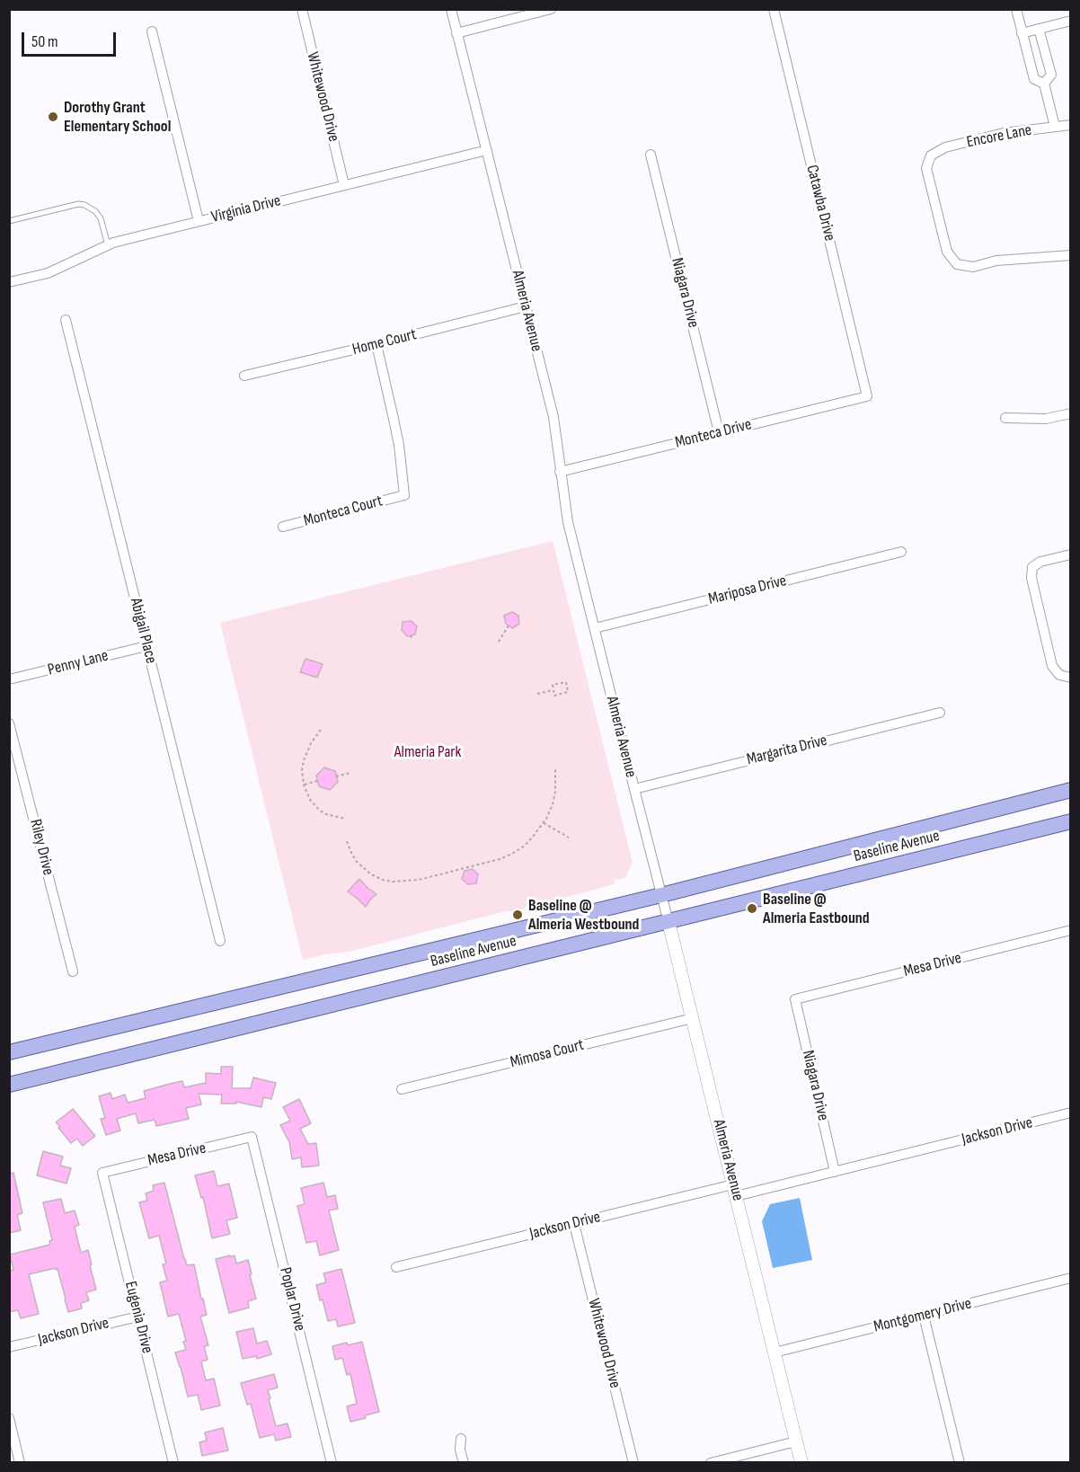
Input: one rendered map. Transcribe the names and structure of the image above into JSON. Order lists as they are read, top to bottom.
{
  "streets": {
    "main road": ["Baseline Avenue"],
    "street": [
      "Whitewood Drive",
      "Encore Lane",
      "Catawba Drive",
      "Virginia Drive",
      "Niagara Drive",
      "Almeria Avenue",
      "Home Court",
      "Monteca Drive",
      "Monteca Court",
      "Mariposa Drive",
      "Abigail Place",
      "Penny Lane",
      "Margarita Drive",
      "Riley Drive",
      "Mesa Drive",
      "Mimosa Court",
      "Jackson Drive",
      "Poplar Drive",
      "Montgomery Drive",
      "Eugenia Drive"
    ]
  },
  "crossings": [
    ["Whitewood Drive", "Virginia Drive"],
    ["Whitewood Drive", "Jackson Drive"],
    ["Catawba Drive", "Monteca Drive"],
    ["Virginia Drive", "Almeria Avenue"],
    ["Niagara Drive", "Monteca Drive"],
    ["Niagara Drive", "Mesa Drive"],
    ["Niagara Drive", "Jackson Drive"],
    ["Almeria Avenue", "Home Court"],
    ["Almeria Avenue", "Monteca Drive"],
    ["Almeria Avenue", "Mariposa Drive"],
    ["Almeria Avenue", "Margarita Drive"],
    ["Almeria Avenue", "Baseline Avenue"],
    ["Almeria Avenue", "Mimosa Court"],
    ["Almeria Avenue", "Jackson Drive"],
    ["Almeria Avenue", "Montgomery Drive"],
    ["Home Court", "Monteca Court"],
    ["Abigail Place", "Penny Lane"],
    ["Mesa Drive", "Poplar Drive"],
    ["Mesa Drive", "Eugenia Drive"],
    ["Jackson Drive", "Eugenia Drive"]
  ],
  "parks": ["Almeria Park"],
  "places": ["Dorothy Grant Elementary School", "Baseline @ Almeria Eastbound", "Baseline @ Almeria Westbound"],
  "scale_bar": "50 m"
}
